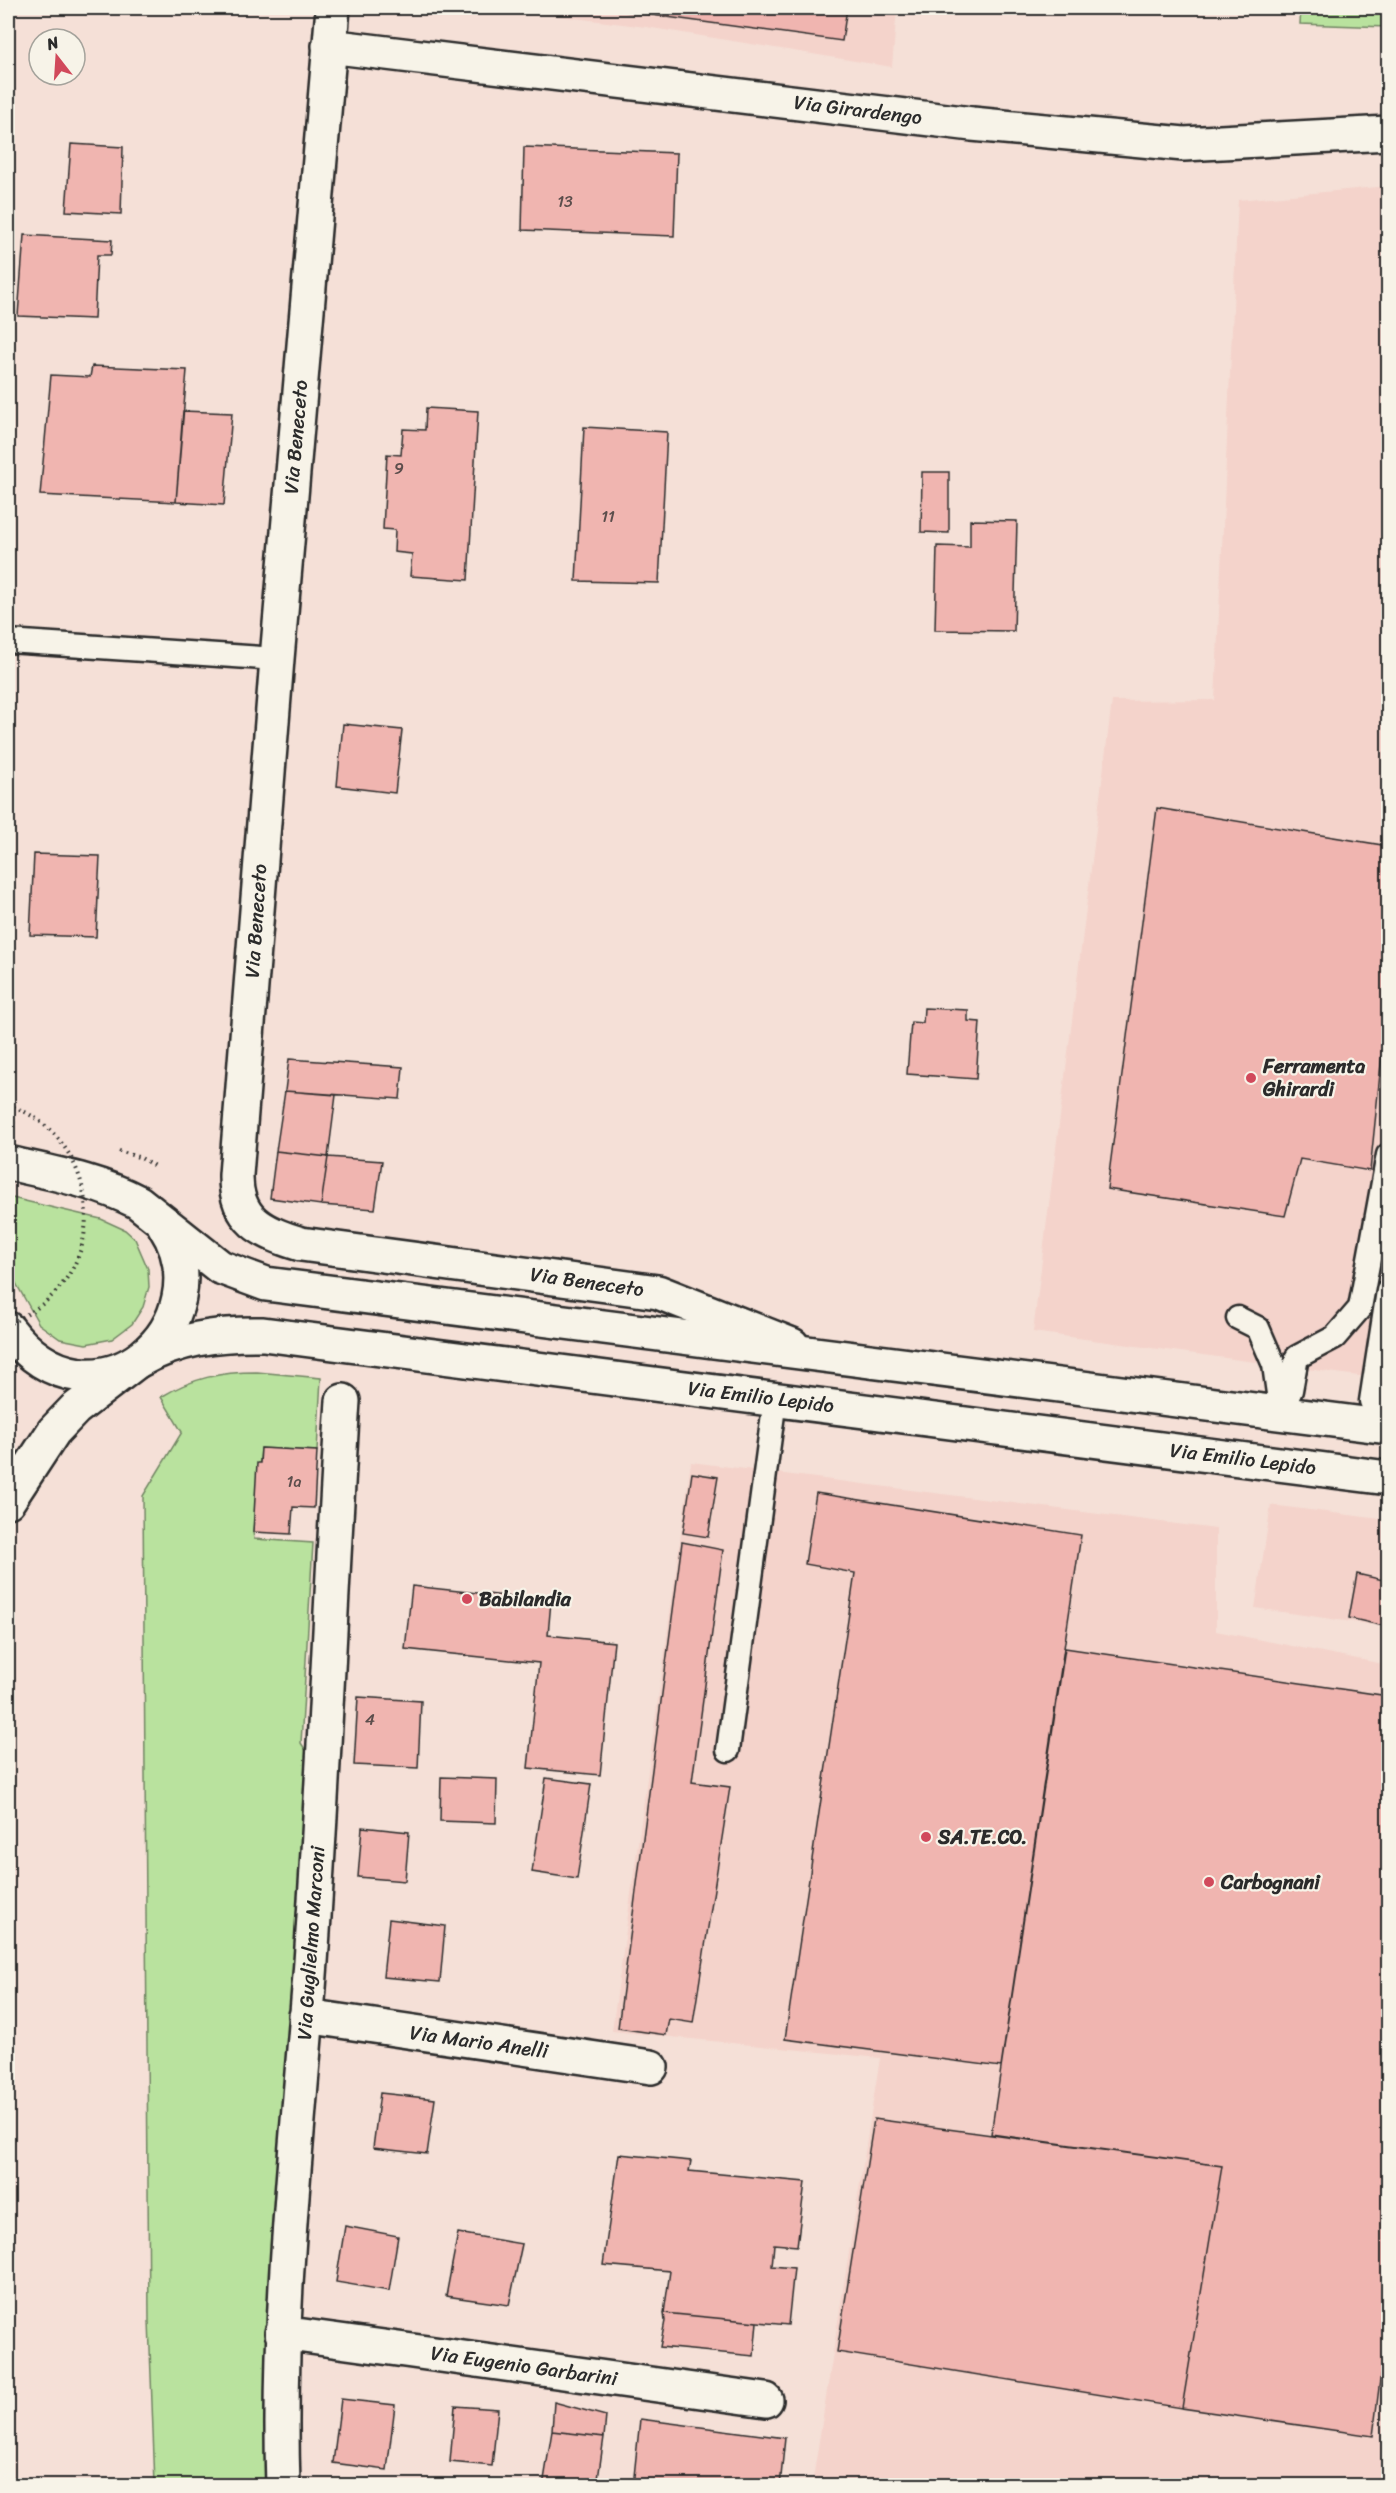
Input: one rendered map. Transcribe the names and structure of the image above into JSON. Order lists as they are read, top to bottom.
{
  "streets": {
    "street": [
      "Via Girardengo",
      "Via Beneceto",
      "Via Emilio Lepido",
      "Via Guglielmo Marconi",
      "Via Mario Anelli",
      "Via Eugenio Garbarini"
    ]
  },
  "crossings": [
    ["Via Girardengo", "Via Beneceto"],
    ["Via Guglielmo Marconi", "Via Mario Anelli"],
    ["Via Guglielmo Marconi", "Via Eugenio Garbarini"]
  ],
  "places": [
    "Ferramenta Ghirardi",
    "Babilandia",
    "SA.TE.CO.",
    "Carbognani"
  ],
  "house_numbers": [
    "13",
    "9",
    "11",
    "1a",
    "4"
  ],
  "north": "top"
}
